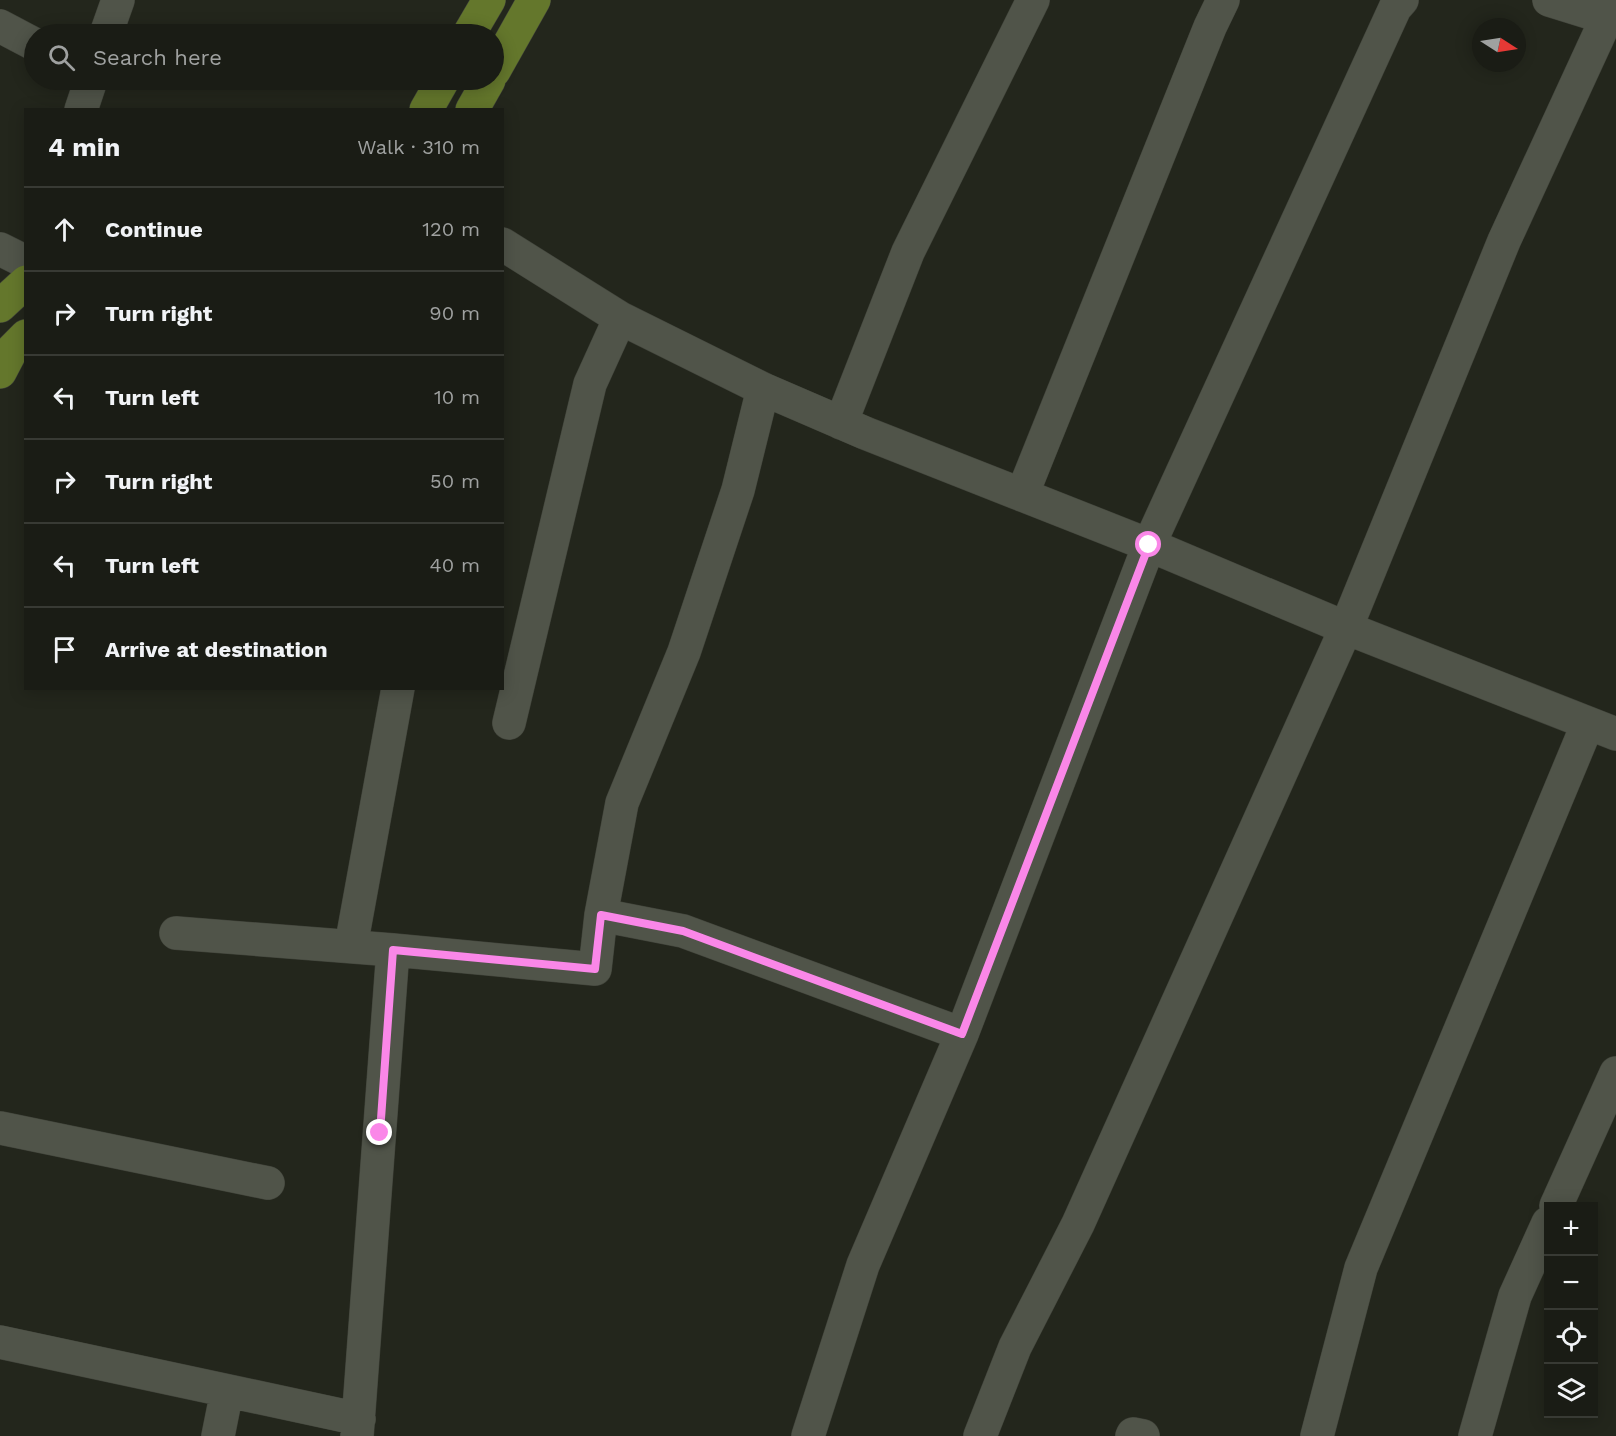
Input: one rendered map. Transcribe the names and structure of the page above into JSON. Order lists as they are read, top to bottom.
{
  "north": "right",
  "page": {
    "search": "Search here",
    "heading": ["4 min", "Walk · 310 m"],
    "list": [
      ["Continue", "120 m"],
      ["Turn right", "90 m"],
      ["Turn left", "10 m"],
      ["Turn right", "50 m"],
      ["Turn left", "40 m"],
      "Arrive at destination"
    ],
    "map_buttons": ["+", "−"]
  }
}
